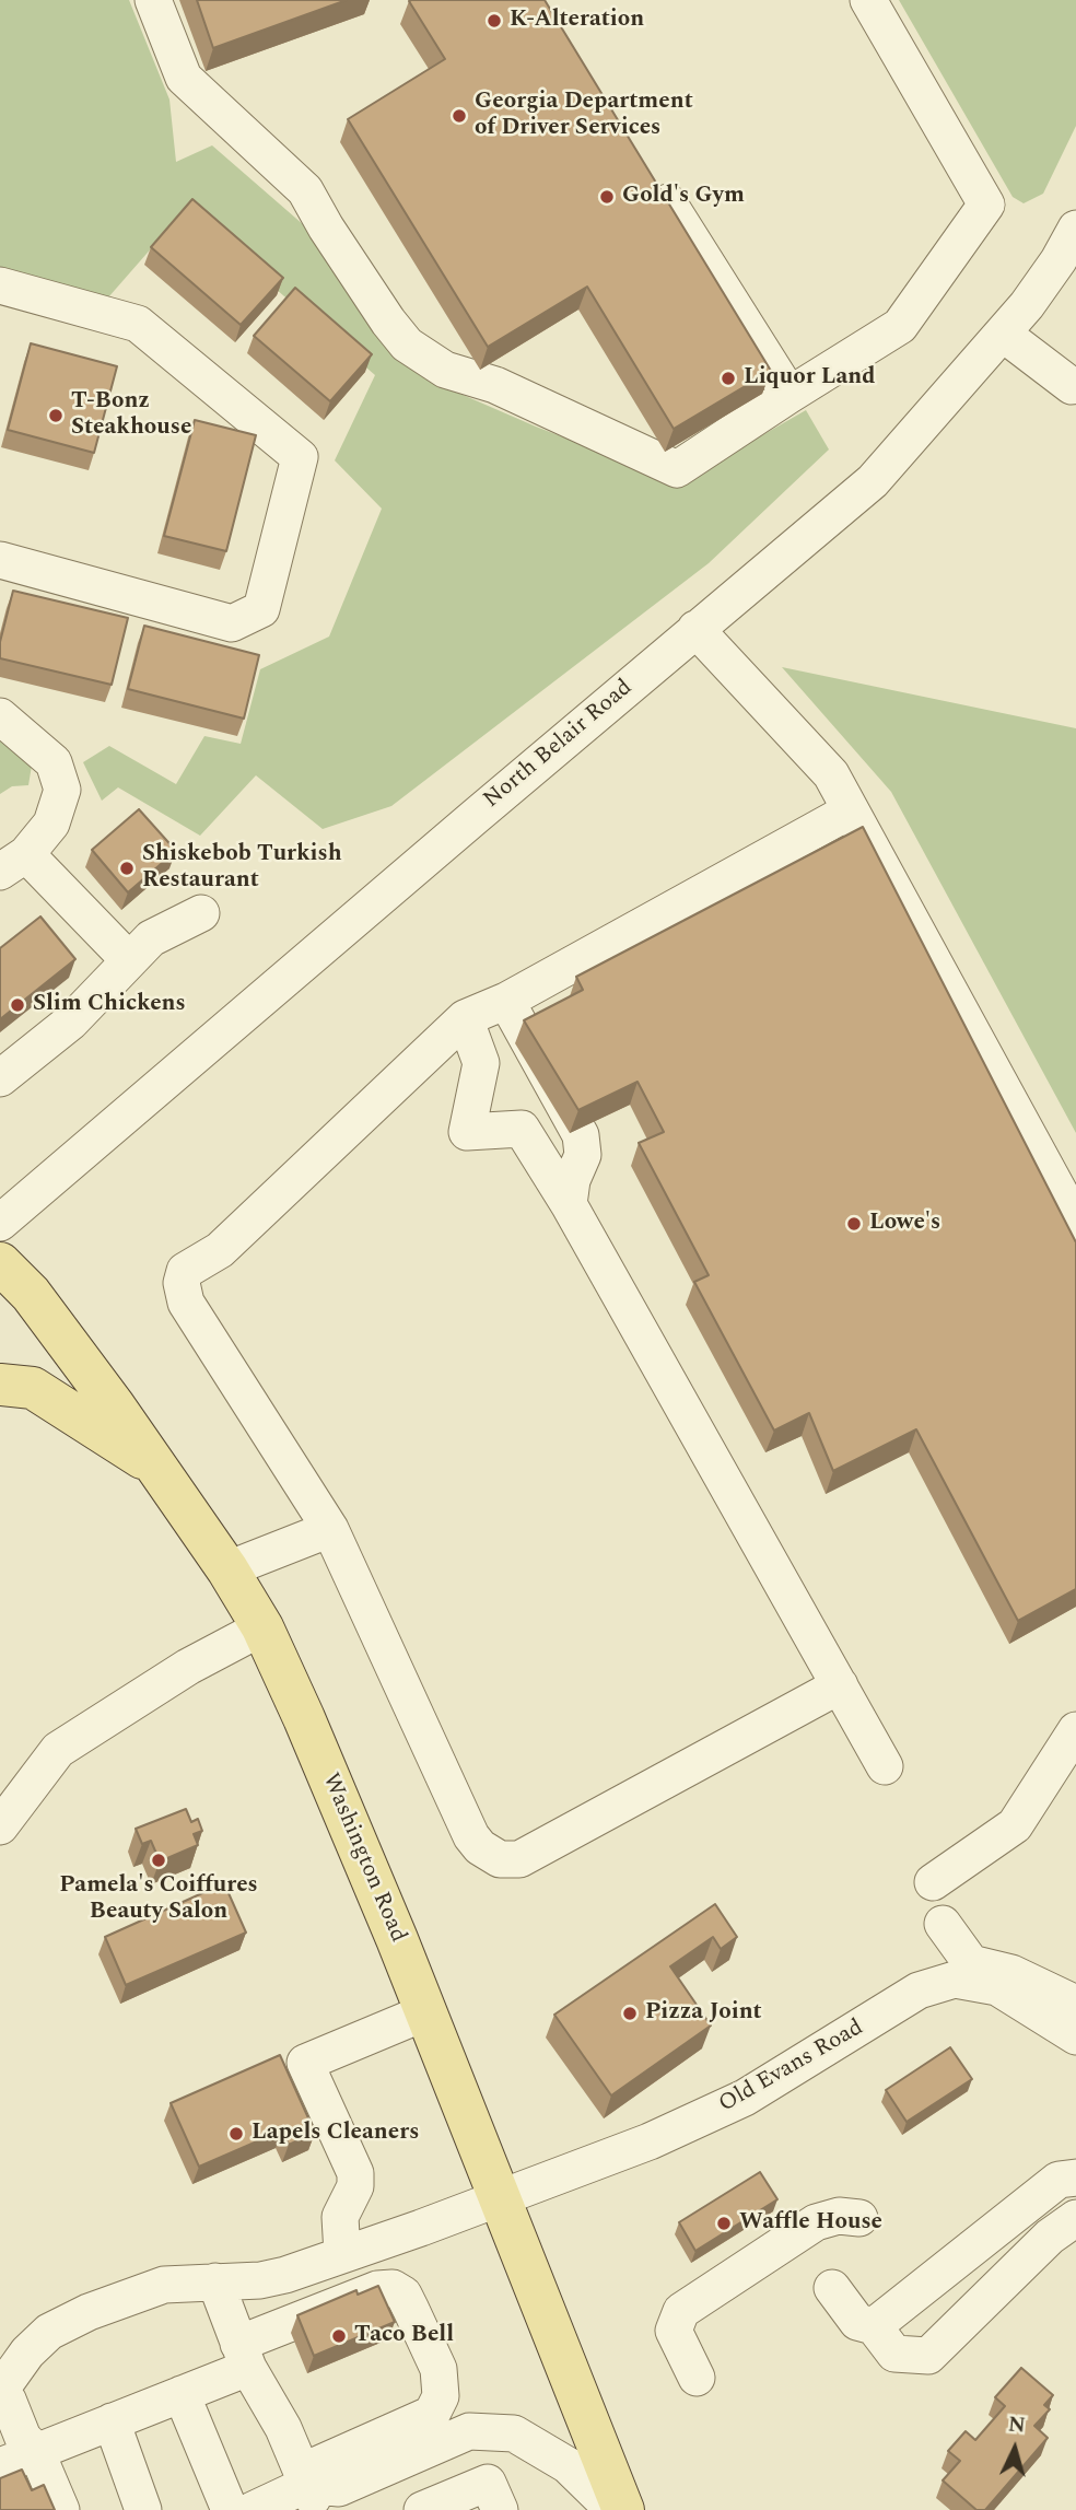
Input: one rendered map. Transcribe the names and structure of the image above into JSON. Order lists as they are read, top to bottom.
{
  "streets": {
    "main road": ["Washington Road"],
    "street": ["North Belair Road", "Old Evans Road"]
  },
  "crossings": [
    ["Washington Road", "Old Evans Road"]
  ],
  "places": [
    "K-Alteration",
    "Georgia Department of Driver Services",
    "Gold's Gym",
    "Liquor Land",
    "T-Bonz Steakhouse",
    "Shiskebob Turkish Restaurant",
    "Slim Chickens",
    "Lowe's",
    "Pamela's Coiffures Beauty Salon",
    "Pizza Joint",
    "Lapels Cleaners",
    "Waffle House",
    "Taco Bell"
  ],
  "north": "top"
}
